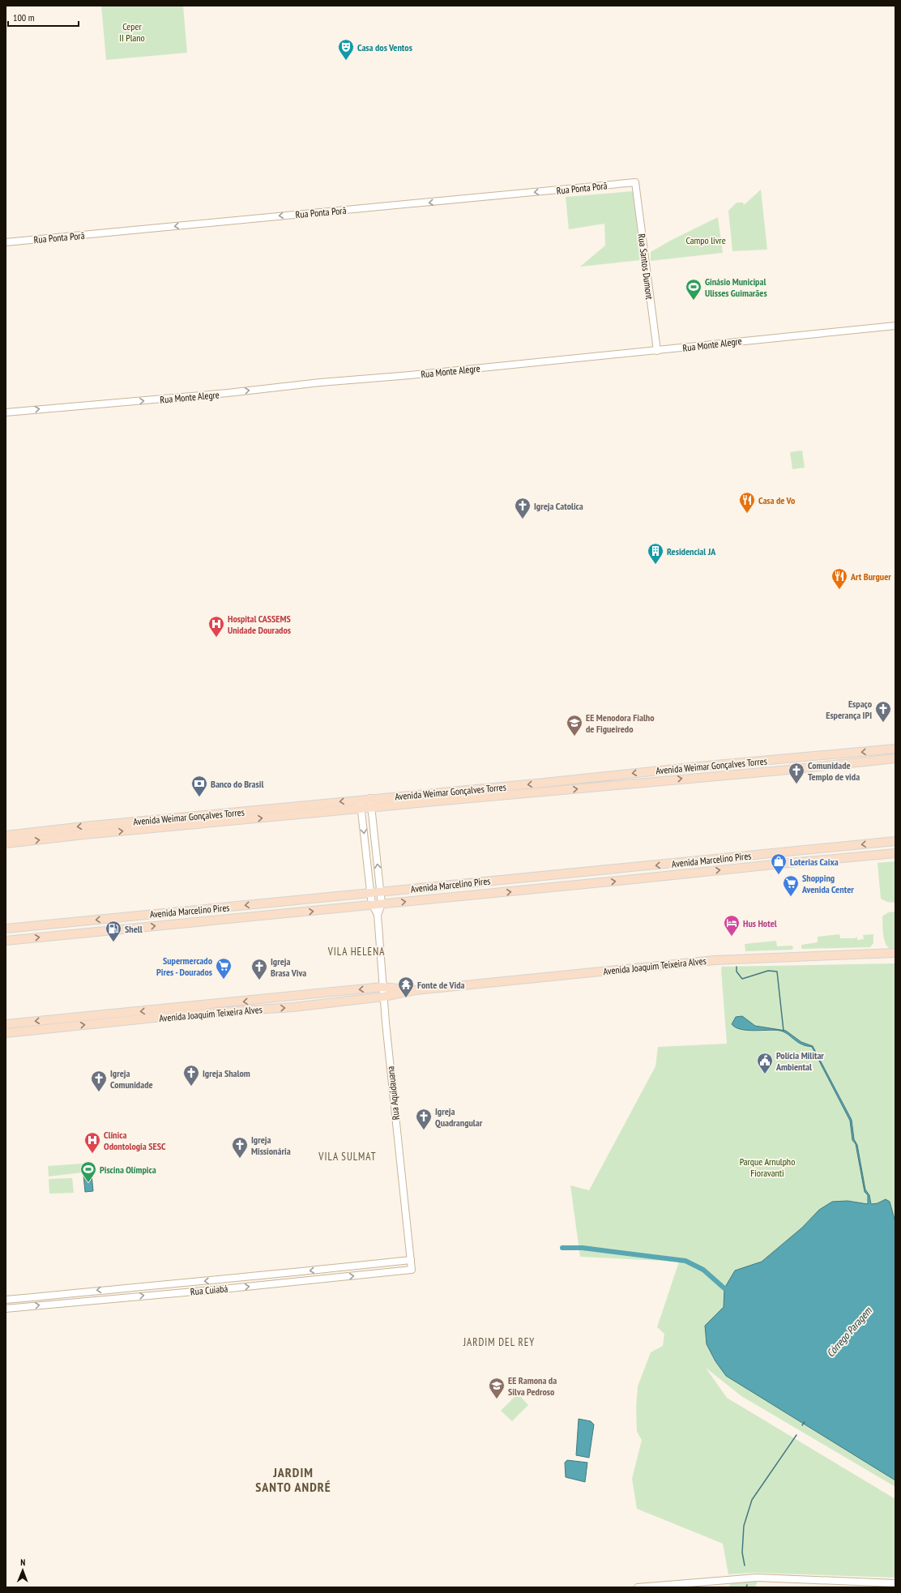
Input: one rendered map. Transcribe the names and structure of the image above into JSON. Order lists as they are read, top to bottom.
{
  "streets": {
    "main road": ["Avenida Weimar Gonçalves Torres", "Avenida Marcelino Pires", "Avenida Joaquim Teixeira Alves"],
    "street": [
      "Rua Ponta Porã",
      "Rua Santos Dumont",
      "Rua Monte Alegre",
      "Rua Aquidauana",
      "Rua Cuiabá"
    ]
  },
  "crossings": [
    ["Rua Ponta Porã", "Rua Santos Dumont"],
    ["Rua Santos Dumont", "Rua Monte Alegre"],
    ["Avenida Weimar Gonçalves Torres", "Rua Aquidauana"],
    ["Avenida Marcelino Pires", "Rua Aquidauana"],
    ["Avenida Joaquim Teixeira Alves", "Rua Aquidauana"],
    ["Rua Aquidauana", "Rua Cuiabá"]
  ],
  "one_way": ["Rua Ponta Porã", "Rua Monte Alegre"],
  "districts": [
    "VILA HELENA",
    "VILA SULMAT",
    "JARDIM DEL REY",
    "JARDIM SANTO ANDRÉ"
  ],
  "water": ["Córrego Paragem"],
  "parks": ["Ceper II Plano", "Campo livre", "Parque Arnulpho Fioravanti"],
  "places": {
    "theatre": ["Casa dos Ventos"],
    "sports": ["Ginásio Municipal Ulisses Guimarães", "Piscina Olímpica"],
    "restaurant": ["Casa de Vo", "Art Burguer"],
    "church": [
      "Igreja Catolica",
      "Espaço Esperança IPI",
      "Comunidade Templo de vida",
      "Igreja Brasa Viva",
      "Igreja Shalom",
      "Igreja Comunidade",
      "Igreja Quadrangular",
      "Igreja Missionária"
    ],
    "building": ["Residencial JA"],
    "hospital": ["Hospital CASSEMS Unidade Dourados", "Clínica Odontologia SESC"],
    "school or university": ["EE Menodora Fialho de Figueiredo", "EE Ramona da Silva Pedroso"],
    "bank": ["Banco do Brasil"],
    "shop": ["Loterias Caixa"],
    "supermarket": ["Shopping Avenida Center", "Supermercado Pires - Dourados"],
    "hotel": ["Hus Hotel"],
    "fuel station": ["Shell"],
    "temple": ["Fonte de Vida"],
    "public building": ["Polícia Militar Ambiental"]
  },
  "scale_bar": "100 m",
  "north": "top"
}
